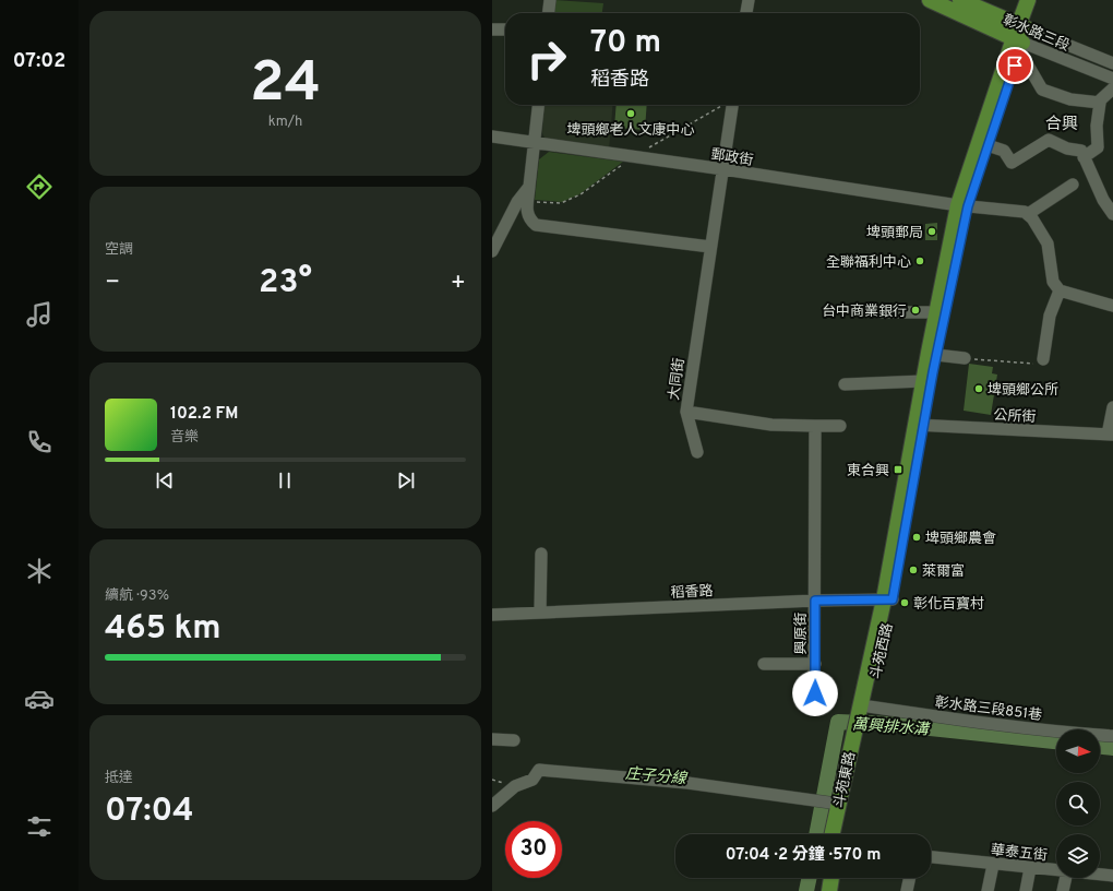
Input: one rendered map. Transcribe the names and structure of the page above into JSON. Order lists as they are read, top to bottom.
{
  "streets": {
    "main road": ["彰水路三段", "斗苑西路", "斗苑東路"],
    "street": [
      "郵政街",
      "大同街",
      "公所街",
      "稻香路",
      "興原街",
      "彰水路三段851巷",
      "華泰五街"
    ]
  },
  "crossings": [
    ["彰水路三段", "斗苑西路"],
    ["郵政街", "大同街"],
    ["郵政街", "斗苑西路"],
    ["公所街", "斗苑西路"],
    ["稻香路", "興原街"],
    ["稻香路", "斗苑西路"],
    ["斗苑西路", "彰水路三段851巷"],
    ["斗苑西路", "斗苑東路"],
    ["彰水路三段851巷", "斗苑東路"]
  ],
  "districts": ["合興"],
  "water": ["萬興排水溝", "庄子分線"],
  "places": {
    "other": [
      "埤頭鄉老人文康中心",
      "埤頭郵局",
      "全聯福利中心",
      "台中商業銀行",
      "埤頭鄉公所",
      "埤頭鄉農會",
      "萊爾富",
      "彰化百寶村"
    ],
    "transit": ["東合興"]
  },
  "north": "right",
  "page": {
    "tabs": "07:02",
    "tile": [
      ["24", "km/h"],
      "空調",
      ["續航 · 93%", "465 km"],
      ["抵達", "07:04"]
    ],
    "turn": ["70 m", "稻香路"],
    "heat": ["−", "23°", "+"],
    "song": ["102.2 FM", "音樂"],
    "limit": "30",
    "trip": "07:04 · 2 分鐘 · 570 m"
  }
}
